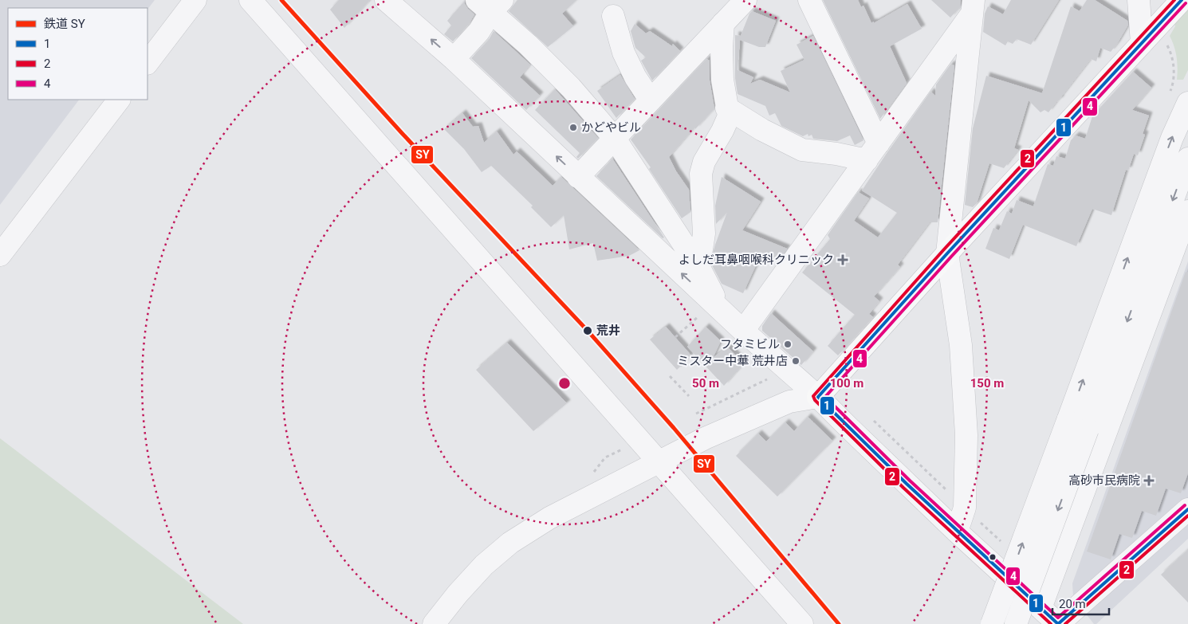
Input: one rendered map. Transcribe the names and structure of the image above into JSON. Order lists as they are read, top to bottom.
{
  "places": {
    "other": [
      "かどやビル",
      "荒井",
      "フタミビル",
      "ミスター中華 荒井店"
    ],
    "health": ["よしだ耳鼻咽喉科クリニック", "高砂市民病院"]
  },
  "lines": [
    "rail line SY",
    "transit line 1",
    "transit line 2",
    "transit line 4"
  ],
  "legend": [
    "鉄道 SY",
    "1",
    "2",
    "4"
  ],
  "scale_bar": "20 m",
  "rings": ["50 m", "100 m", "150 m"]
}
